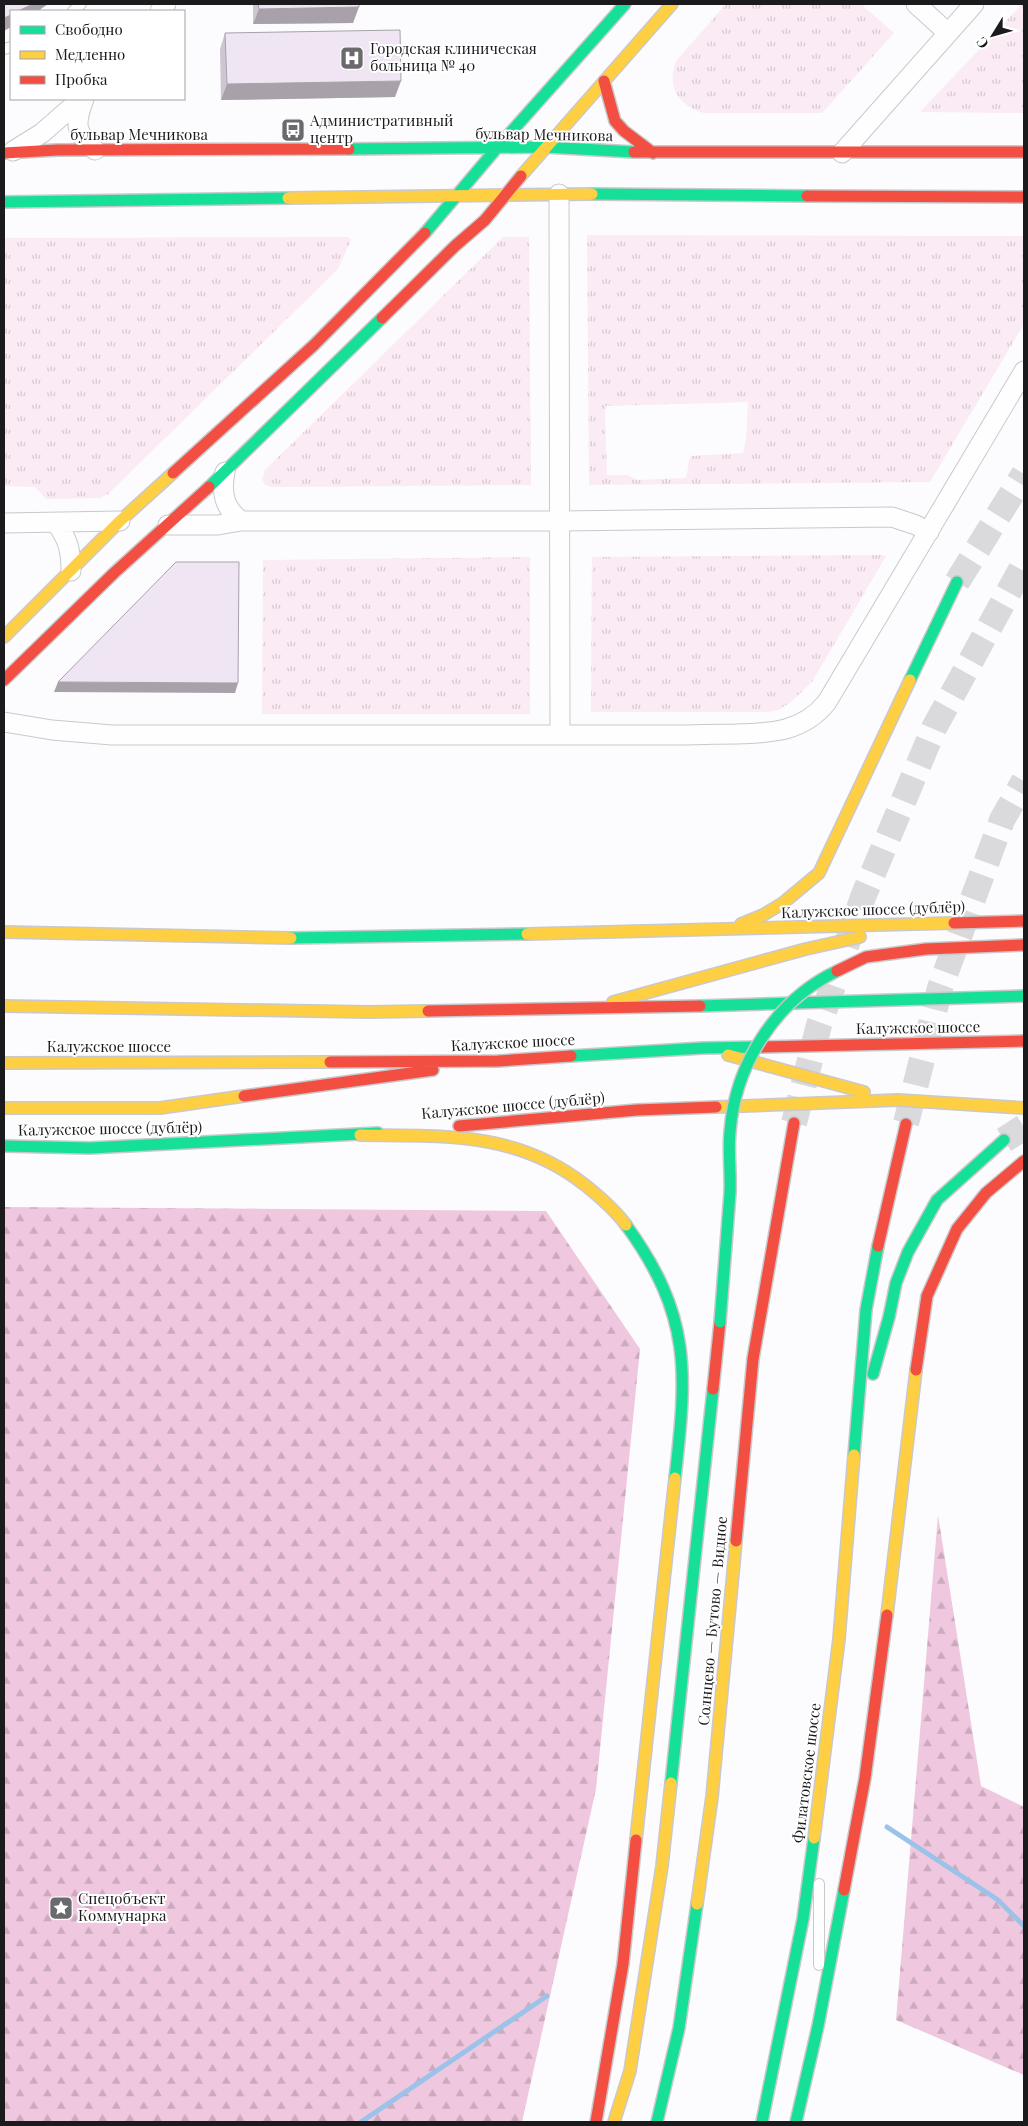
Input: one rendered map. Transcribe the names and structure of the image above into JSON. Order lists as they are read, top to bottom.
{
  "streets": {
    "main road": [
      "бульвар Мечникова",
      "Калужское шоссе (дублёр)",
      "Калужское шоссе",
      "Солнцево — Бутово — Видное",
      "Филатовское шоссе"
    ]
  },
  "places": {
    "hospital": ["Городская клиническая больница № 40"],
    "bus stop": ["Административный центр"],
    "place": ["Спецобъект Коммунарка"]
  },
  "legend": ["Свободно", "Медленно", "Пробка"],
  "north": "bottom left"
}
